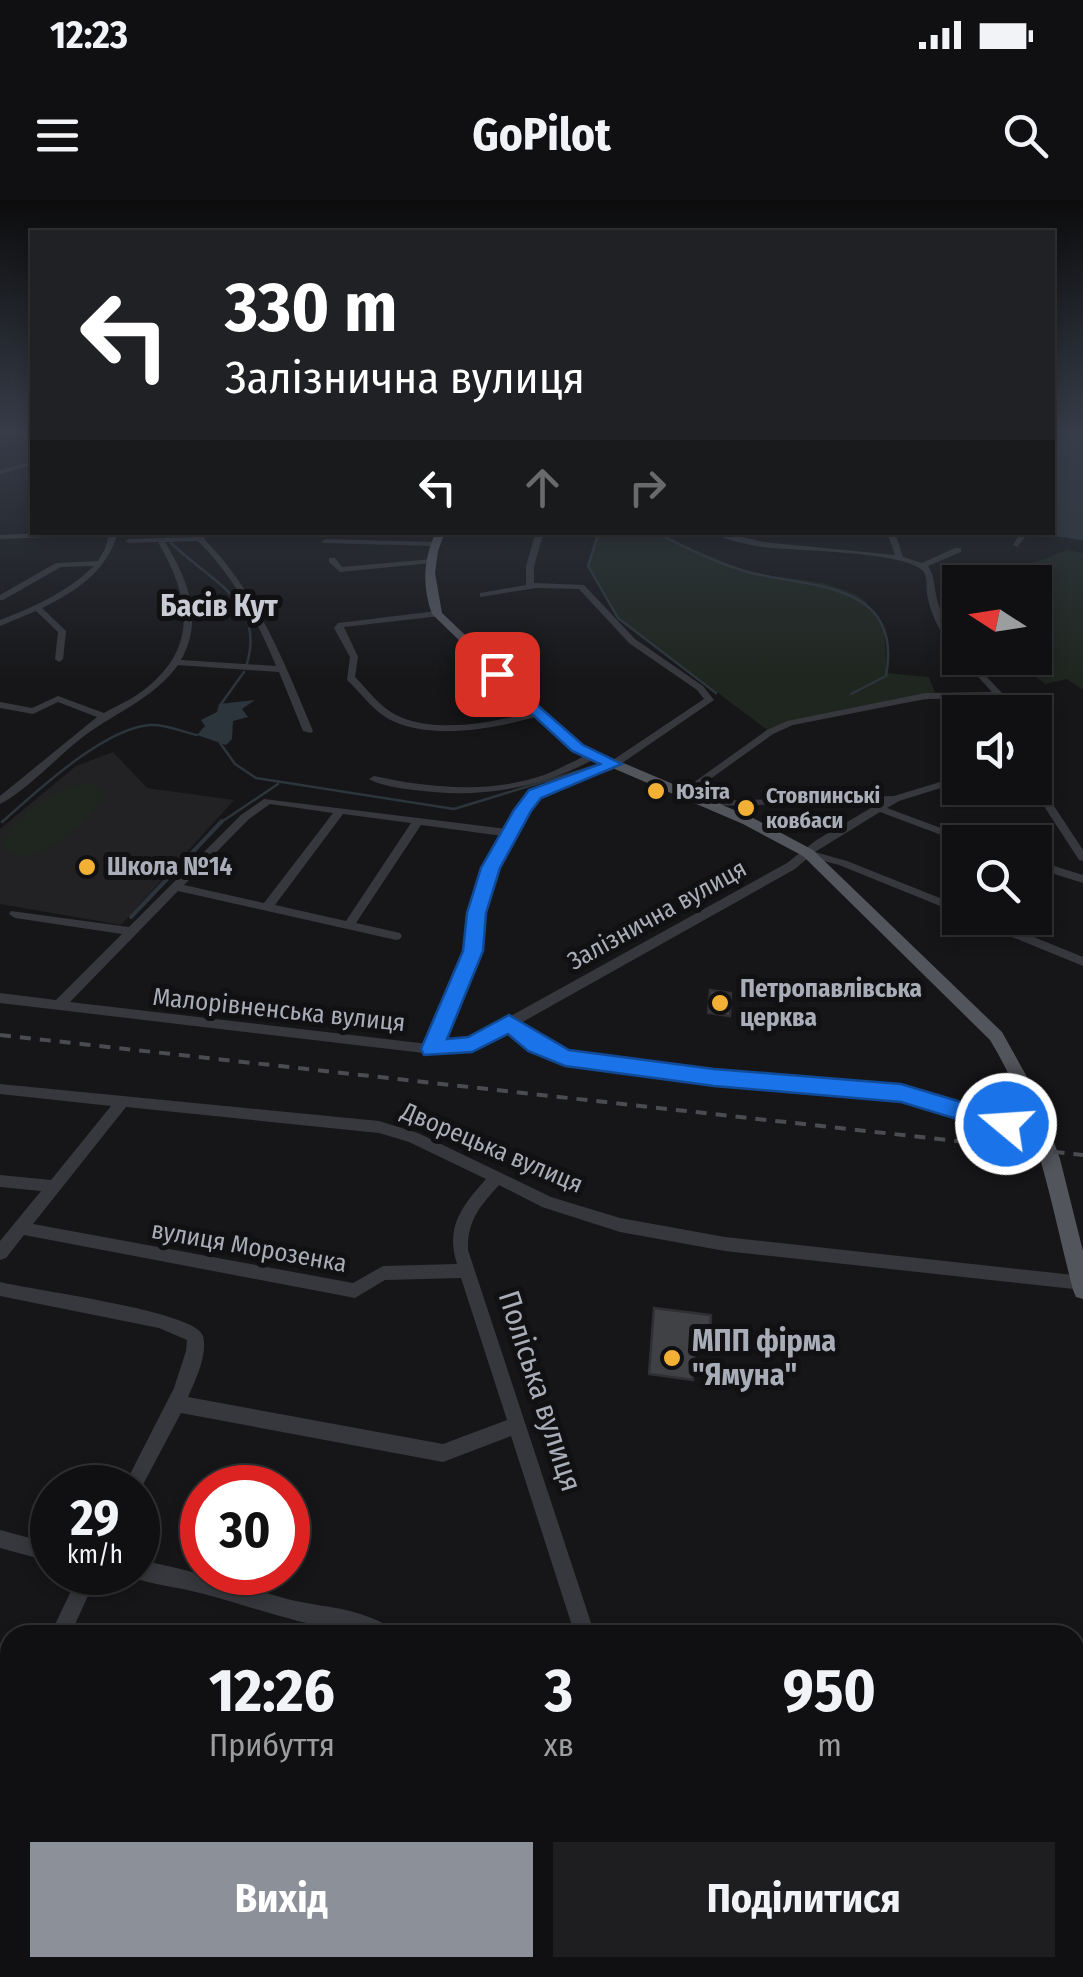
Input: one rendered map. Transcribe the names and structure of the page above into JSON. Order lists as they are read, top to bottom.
{
  "streets": {
    "street": [
      "Залізнична вулиця",
      "Малорівненська вулиця",
      "Дворецька вулиця",
      "вулиця Морозенка",
      "Поліська вулиця"
    ]
  },
  "crossings": [
    ["Залізнична вулиця", "Малорівненська вулиця"],
    ["Дворецька вулиця", "Поліська вулиця"],
    ["вулиця Морозенка", "Поліська вулиця"]
  ],
  "districts": ["Басів Кут"],
  "places": [
    "Юзіта",
    "Стовпинські ковбаси",
    "Школа №14",
    "Петропавлівська церква",
    "МПП фірма \"Ямуна\""
  ],
  "north": "left",
  "page": {
    "status": "12:23",
    "header": "GoPilot",
    "turn": ["330 m", "Залізнична вулиця"],
    "speed": "29 km/h",
    "limit": "30",
    "eta": [
      "12:26",
      "Прибуття",
      "3",
      "хв",
      "950",
      "m"
    ],
    "buttons": ["Вихід", "Поділитися"]
  }
}
